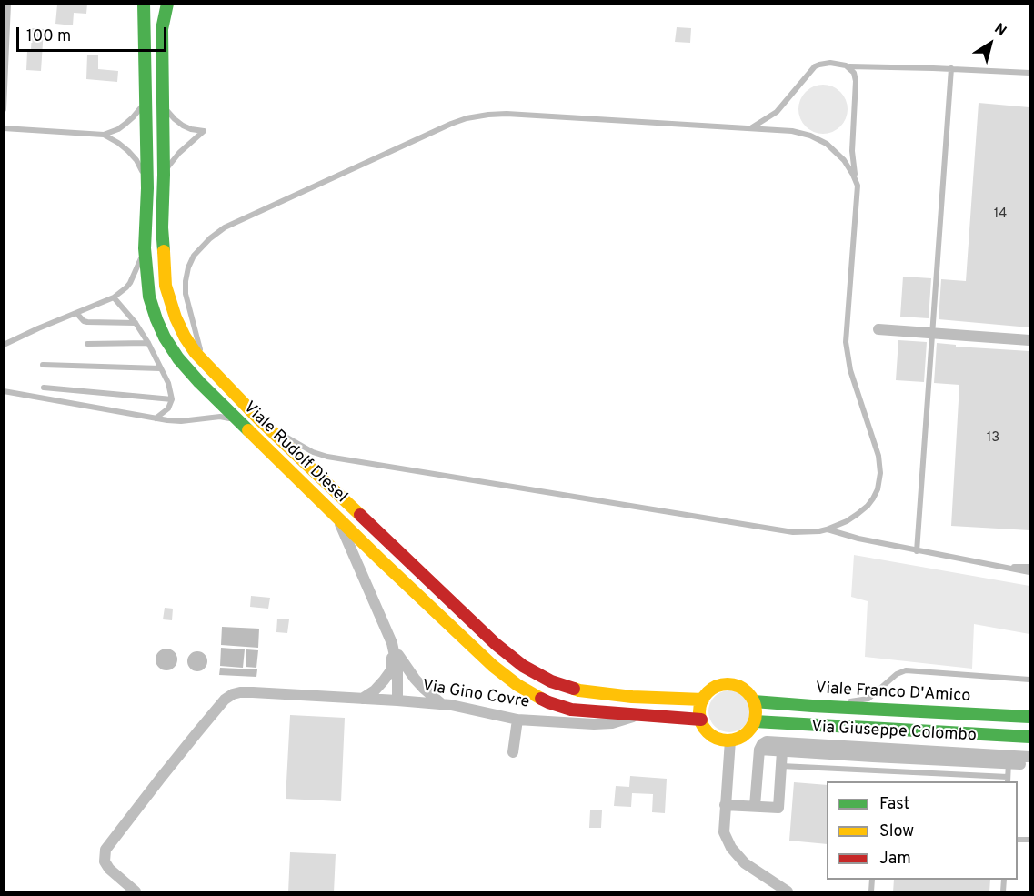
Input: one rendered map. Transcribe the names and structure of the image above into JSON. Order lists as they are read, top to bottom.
{
  "streets": {
    "street": [
      "Viale Rudolf Diesel",
      "Viale Franco D'Amico",
      "Via Gino Covre",
      "Via Giuseppe Colombo"
    ]
  },
  "crossings": [
    ["Viale Rudolf Diesel", "Viale Franco D'Amico"],
    ["Viale Rudolf Diesel", "Via Gino Covre"]
  ],
  "house_numbers": ["14", "13"],
  "legend": ["Fast", "Slow", "Jam"],
  "scale_bar": "100 m",
  "north": "top right"
}
